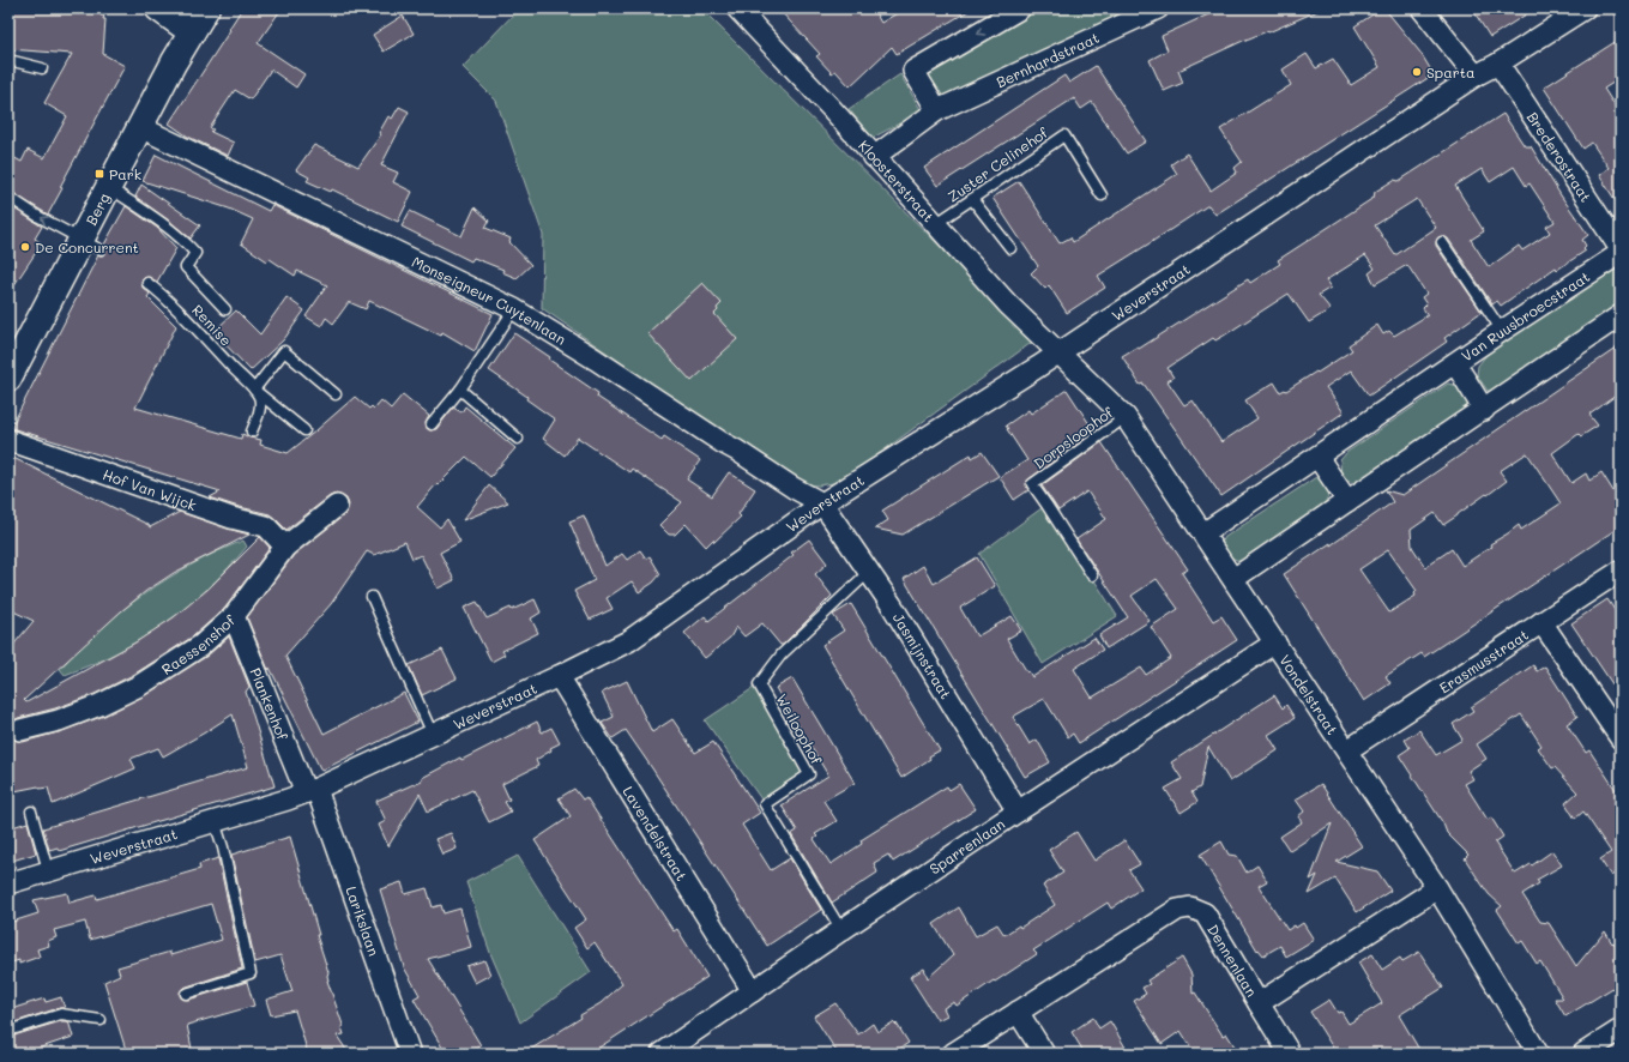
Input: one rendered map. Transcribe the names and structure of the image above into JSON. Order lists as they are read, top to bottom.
{
  "streets": {
    "street": [
      "Bernhardstraat",
      "Brederostraat",
      "Kloosterstraat",
      "Berg",
      "Weverstraat",
      "Monseigneur Cuytenlaan",
      "Van Ruusbroecstraat",
      "Hof Van Wijck",
      "Raessenshof",
      "Jasmijnstraat",
      "Erasmusstraat",
      "Vondelstraat",
      "Plankenhof",
      "Lavendelstraat",
      "Sparrenlaan",
      "Larikslaan",
      "Dennenlaan"
    ],
    "lane": [
      "Zuster Celinehof",
      "Remise",
      "Dorpsloophof",
      "Weiloophof"
    ]
  },
  "crossings": [
    ["Bernhardstraat", "Kloosterstraat"],
    ["Brederostraat", "Weverstraat"],
    ["Brederostraat", "Van Ruusbroecstraat"],
    ["Zuster Celinehof", "Kloosterstraat"],
    ["Kloosterstraat", "Weverstraat"],
    ["Kloosterstraat", "Vondelstraat"],
    ["Berg", "Monseigneur Cuytenlaan"],
    ["Weverstraat", "Monseigneur Cuytenlaan"],
    ["Weverstraat", "Jasmijnstraat"],
    ["Weverstraat", "Vondelstraat"],
    ["Weverstraat", "Plankenhof"],
    ["Weverstraat", "Lavendelstraat"],
    ["Weverstraat", "Larikslaan"],
    ["Monseigneur Cuytenlaan", "Jasmijnstraat"],
    ["Van Ruusbroecstraat", "Vondelstraat"],
    ["Dorpsloophof", "Vondelstraat"],
    ["Hof Van Wijck", "Raessenshof"],
    ["Raessenshof", "Plankenhof"],
    ["Jasmijnstraat", "Weiloophof"],
    ["Jasmijnstraat", "Sparrenlaan"],
    ["Erasmusstraat", "Vondelstraat"],
    ["Vondelstraat", "Sparrenlaan"],
    ["Vondelstraat", "Dennenlaan"],
    ["Plankenhof", "Larikslaan"],
    ["Weiloophof", "Sparrenlaan"],
    ["Lavendelstraat", "Sparrenlaan"]
  ],
  "places": {
    "other": ["Sparta", "De Concurrent"],
    "transit": ["Park"]
  }
}
